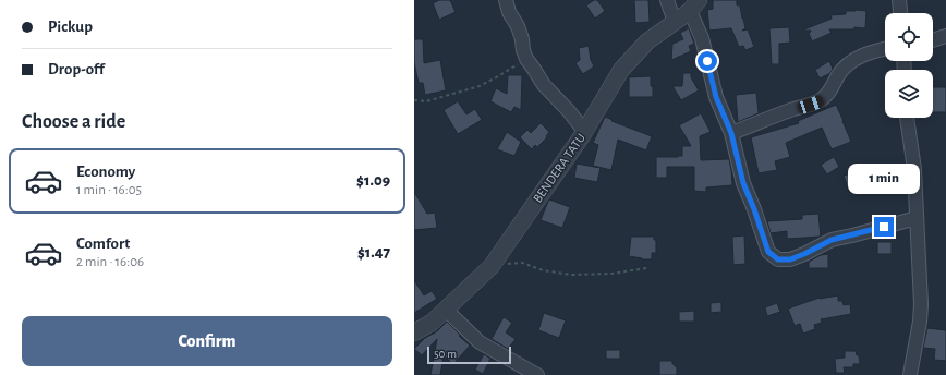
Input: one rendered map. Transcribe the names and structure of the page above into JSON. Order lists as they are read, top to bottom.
{
  "streets": {
    "street": ["BENDERA TATU"]
  },
  "scale_bar": "50 m",
  "page": {
    "banner": ["Pickup", "Drop-off"],
    "heading": "Choose a ride",
    "list": [
      {
        "name": "Economy",
        "note": "1 min · 16:05",
        "value": "$1.09"
      },
      {
        "name": "Comfort",
        "note": "2 min · 16:06",
        "value": "$1.47"
      }
    ],
    "bubble": "1 min",
    "buttons": "Confirm",
    "scale": "50 m"
  }
}
